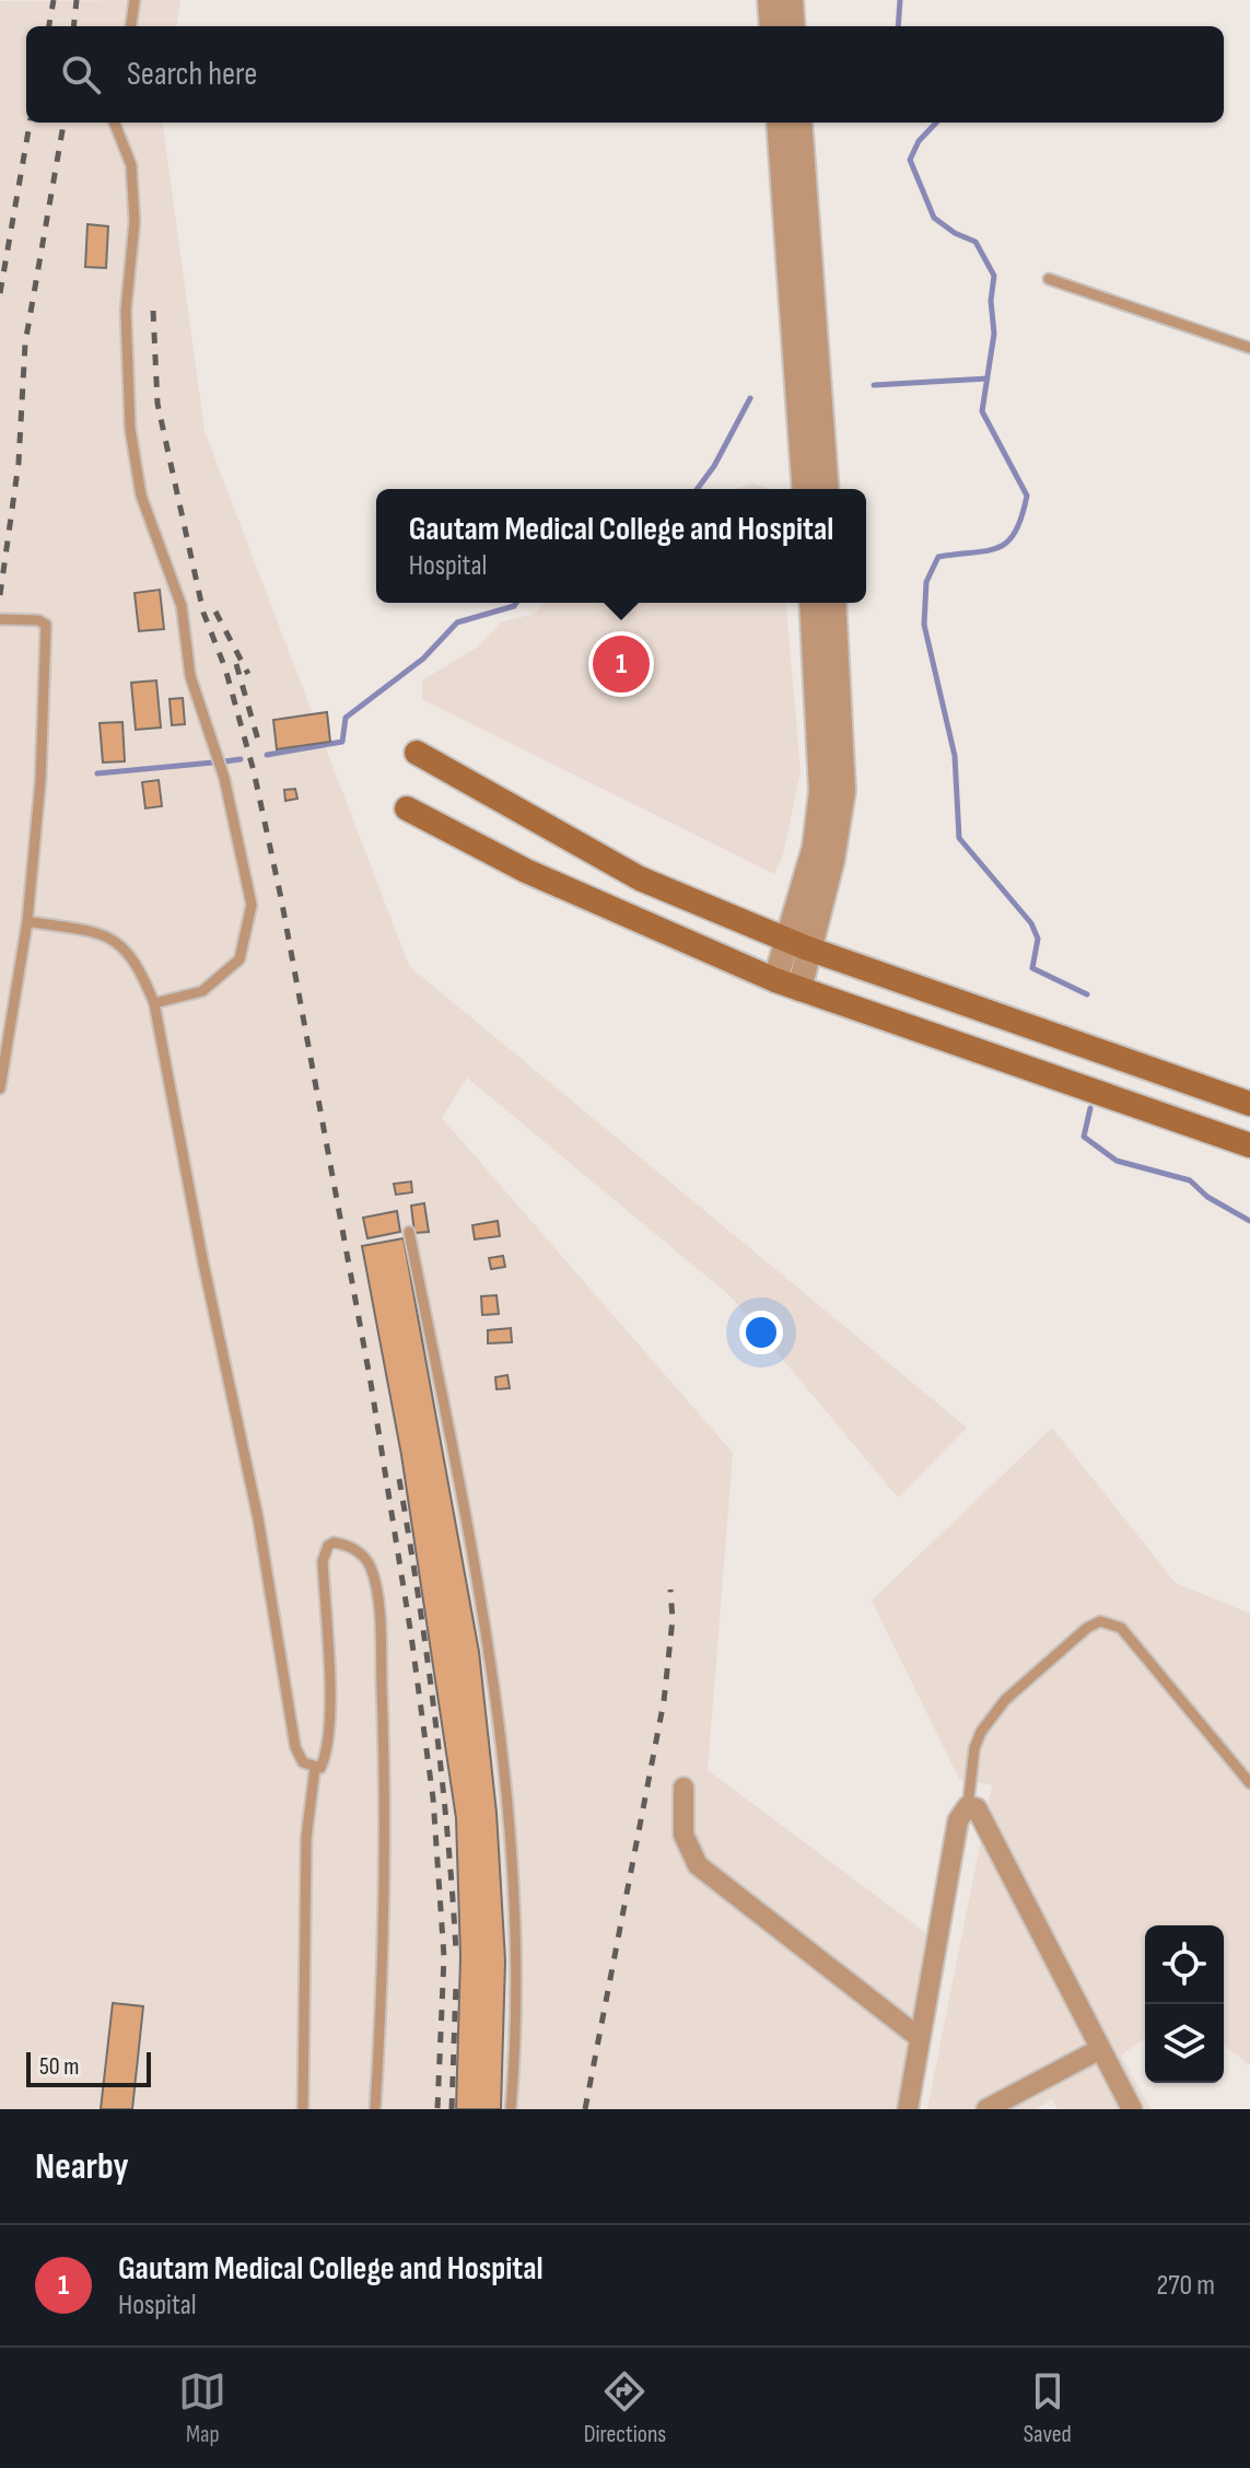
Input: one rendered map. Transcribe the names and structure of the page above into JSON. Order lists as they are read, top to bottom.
{
  "scale_bar": "50 m",
  "page": {
    "search": "Search here",
    "popup": ["Gautam Medical College and Hospital", "Hospital"],
    "pins": "1",
    "scale": "50 m",
    "heading": "Nearby",
    "list": [
      {
        "mark": "1",
        "name": "Gautam Medical College and Hospital",
        "note": "Hospital",
        "value": "270 m"
      }
    ],
    "nav": ["Map", "Directions", "Saved"]
  }
}
